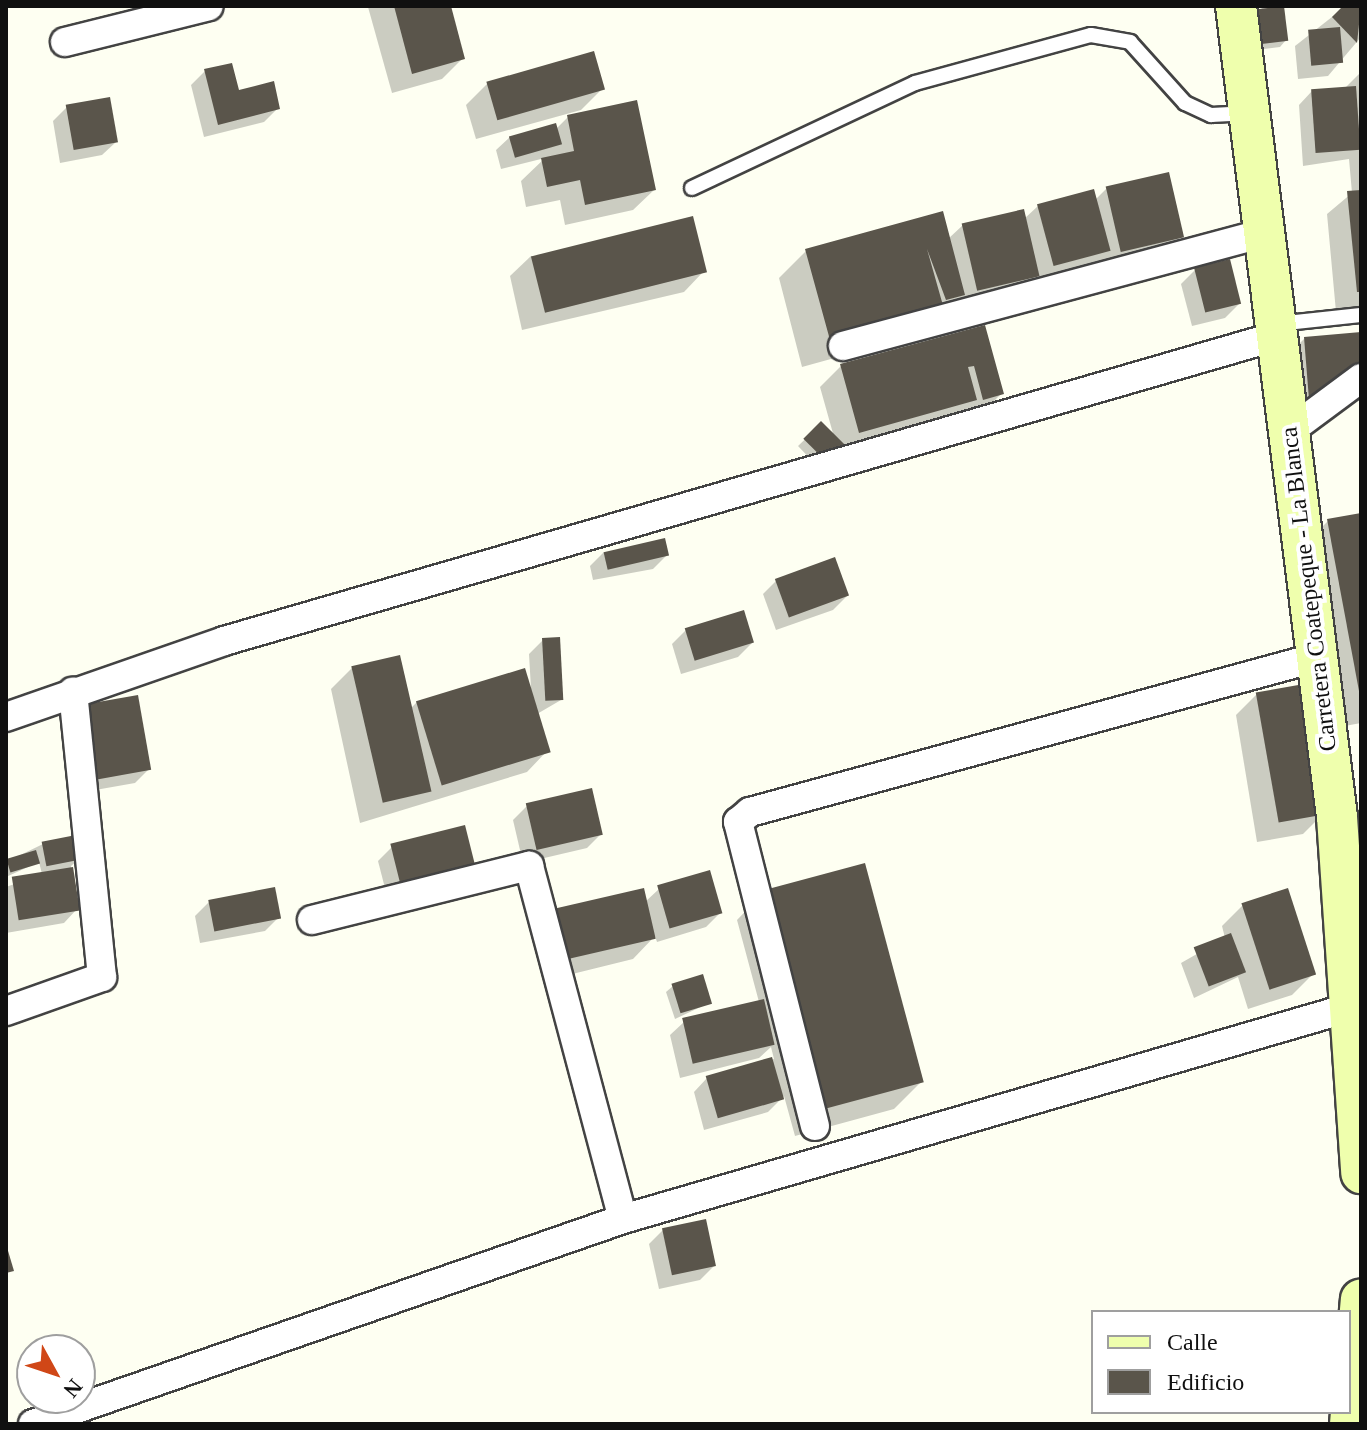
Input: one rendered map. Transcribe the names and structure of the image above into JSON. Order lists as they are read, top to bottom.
{
  "streets": {
    "main road": ["Carretera Coatepeque - La Blanca"]
  },
  "legend": ["Calle", "Edificio"],
  "north": "bottom right"
}
